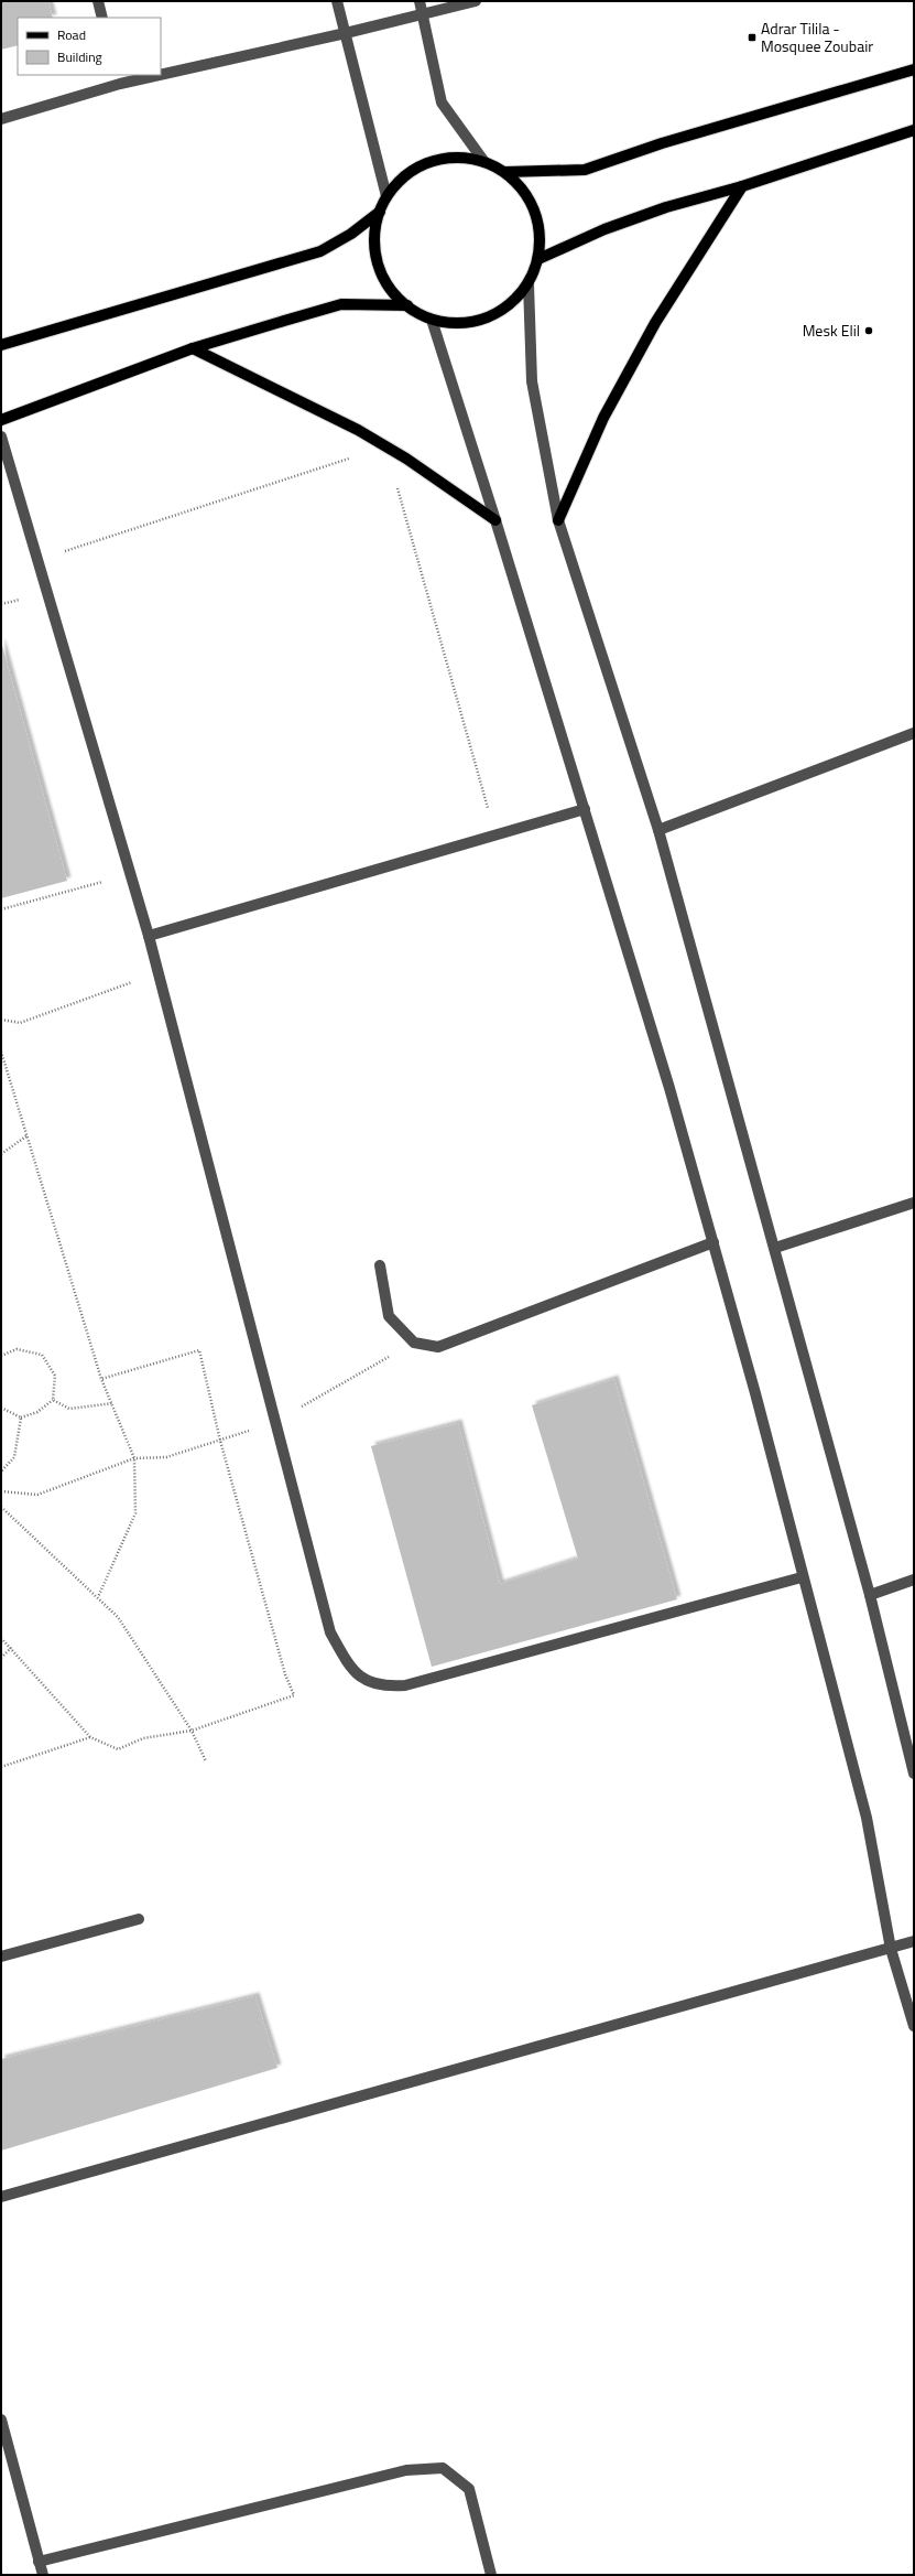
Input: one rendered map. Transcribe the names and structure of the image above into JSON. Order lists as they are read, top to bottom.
{
  "places": {
    "transit": ["Adrar Tilila - Mosquee Zoubair"],
    "other": ["Mesk Elil"]
  },
  "legend": ["Road", "Building"]
}
